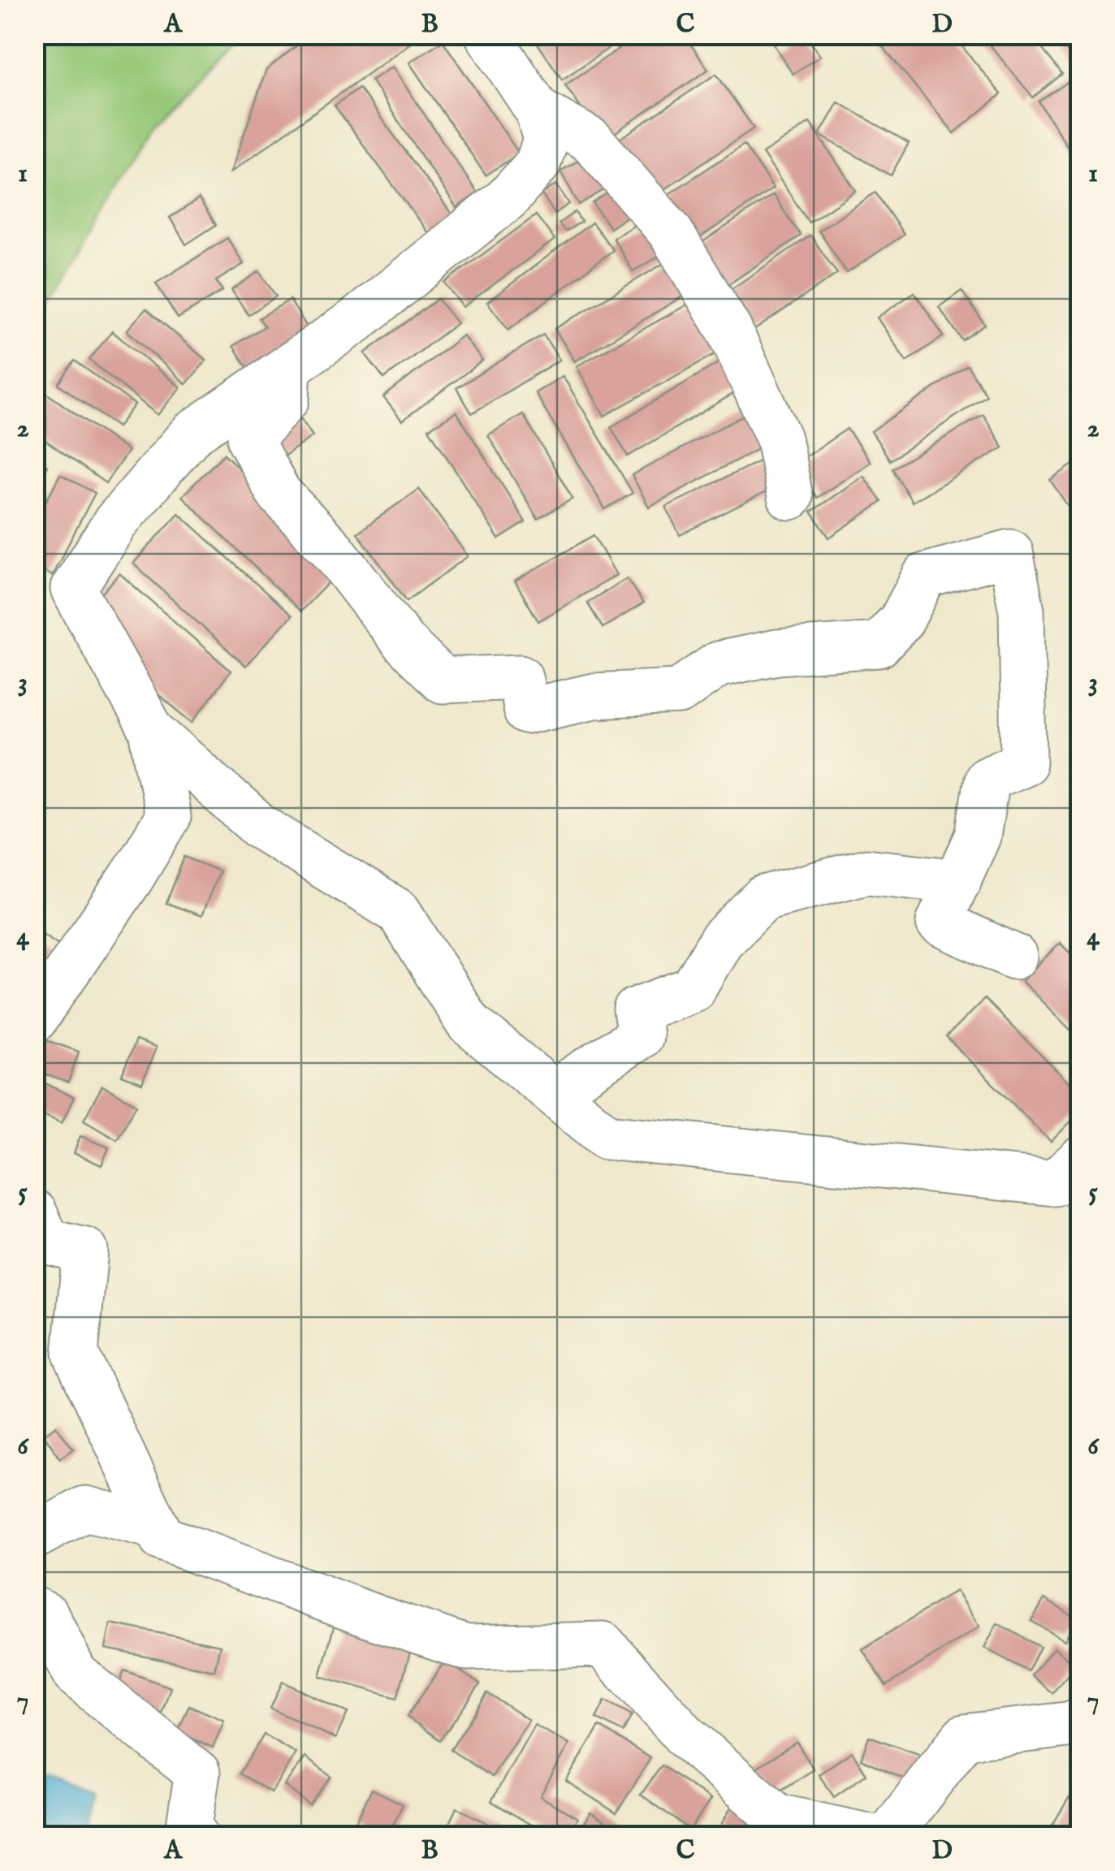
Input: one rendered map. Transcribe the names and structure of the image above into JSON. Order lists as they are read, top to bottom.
{
  "grid": {
    "columns": [
      "A",
      "B",
      "C",
      "D"
    ],
    "rows": [
      "1",
      "2",
      "3",
      "4",
      "5",
      "6",
      "7"
    ]
  }
}
